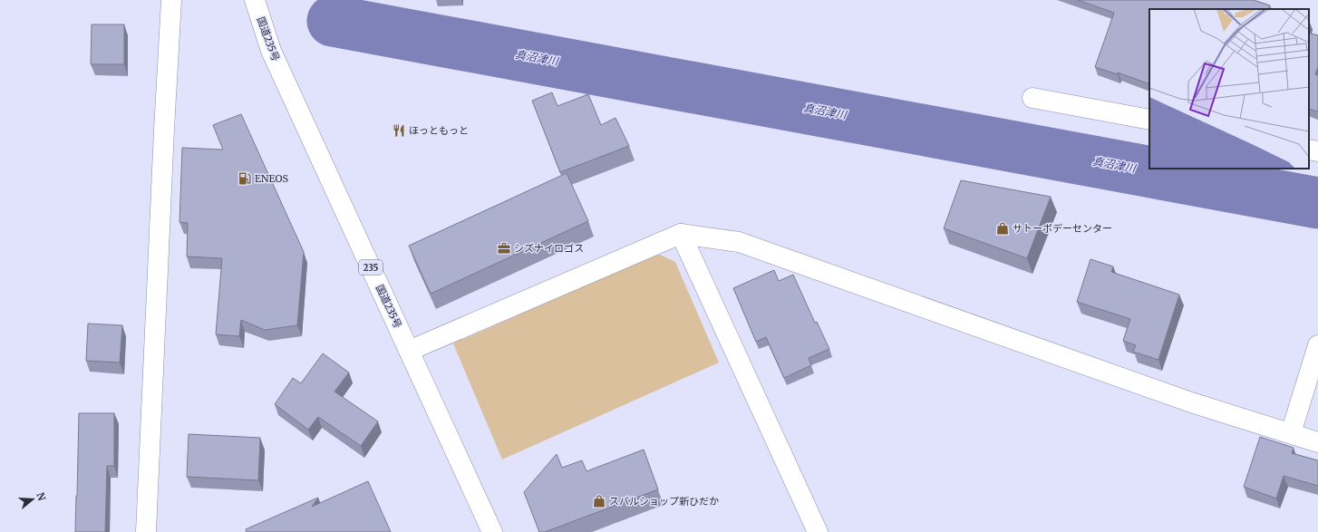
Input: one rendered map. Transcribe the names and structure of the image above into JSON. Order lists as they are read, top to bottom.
{
  "streets": {
    "main road": ["国道235号", "235"]
  },
  "water": ["真沼津川"],
  "places": {
    "restaurant": ["ほっともっと"],
    "fuel station": ["ENEOS"],
    "shop": ["サトーボデーセンター", "スバルショップ新ひだか"],
    "office": ["シズナイロゴス"]
  },
  "north": "right"
}
